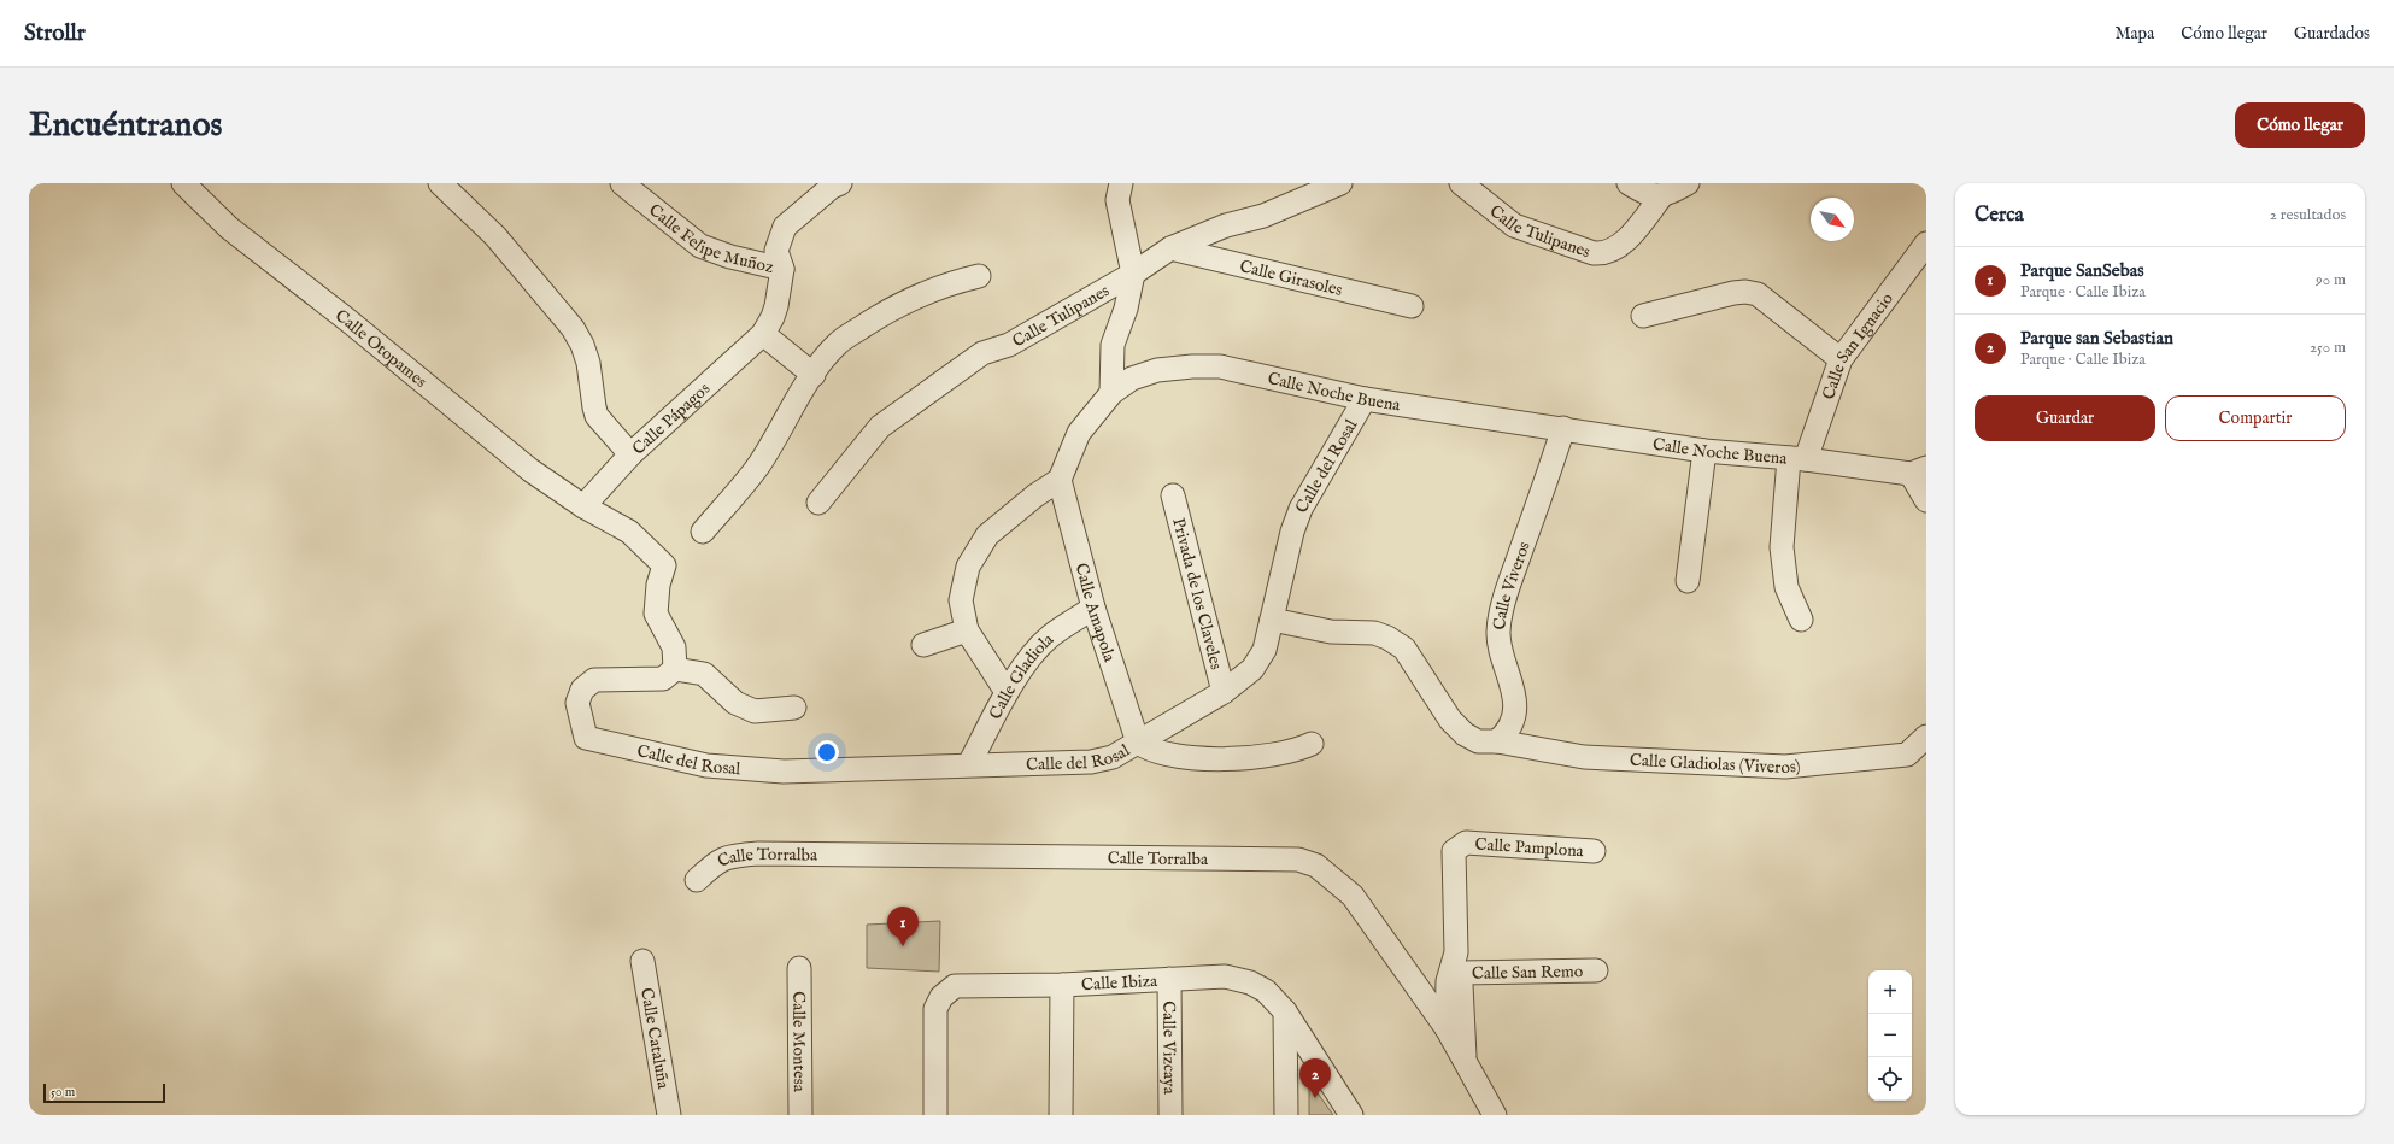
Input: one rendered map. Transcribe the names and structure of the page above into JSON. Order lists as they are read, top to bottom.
{
  "streets": {
    "street": [
      "Calle Tulipanes",
      "Calle Felipe Muñoz",
      "Calle Girasoles",
      "Calle San Ignacio",
      "Calle Otopames",
      "Calle Noche Buena",
      "Calle Pápagos",
      "Calle del Rosal",
      "Calle Viveros",
      "Privada de los Claveles",
      "Calle Amapola",
      "Calle Gladiola",
      "Calle Gladiolas (Viveros)",
      "Calle Pamplona",
      "Calle Torralba",
      "Calle San Remo",
      "Calle Ibiza",
      "Calle Cataluña",
      "Calle Montesa",
      "Calle Vizcaya"
    ]
  },
  "crossings": [
    ["Calle Tulipanes", "Calle Girasoles"],
    ["Calle Felipe Muñoz", "Calle Pápagos"],
    ["Calle San Ignacio", "Calle Noche Buena"],
    ["Calle Otopames", "Calle Pápagos"],
    ["Calle Otopames", "Calle del Rosal"],
    ["Calle Noche Buena", "Calle del Rosal"],
    ["Calle Noche Buena", "Calle Viveros"],
    ["Calle Noche Buena", "Calle Amapola"],
    ["Calle del Rosal", "Privada de los Claveles"],
    ["Calle del Rosal", "Calle Amapola"],
    ["Calle del Rosal", "Calle Gladiola"],
    ["Calle del Rosal", "Calle Gladiolas (Viveros)"],
    ["Calle Viveros", "Calle Gladiolas (Viveros)"],
    ["Calle Amapola", "Calle Gladiola"],
    ["Calle Pamplona", "Calle Torralba"],
    ["Calle Pamplona", "Calle San Remo"],
    ["Calle Ibiza", "Calle Vizcaya"]
  ],
  "scale_bar": "50 m",
  "north": "bottom right",
  "page": {
    "header": "Strollr",
    "nav": ["Mapa", "Cómo llegar", "Guardados"],
    "buttons": [
      "Cómo llegar",
      ["Guardar", "Compartir"]
    ],
    "title": "Encuéntranos",
    "heading": ["Cerca", "2 resultados"],
    "list": [
      {
        "mark": "1",
        "name": "Parque SanSebas",
        "note": "Parque · Calle Ibiza",
        "value": "90 m"
      },
      {
        "mark": "2",
        "name": "Parque san Sebastian",
        "note": "Parque · Calle Ibiza",
        "value": "250 m"
      }
    ],
    "pins": ["1", "2"],
    "map_buttons": ["+", "−"],
    "scale": "50 m"
  }
}
